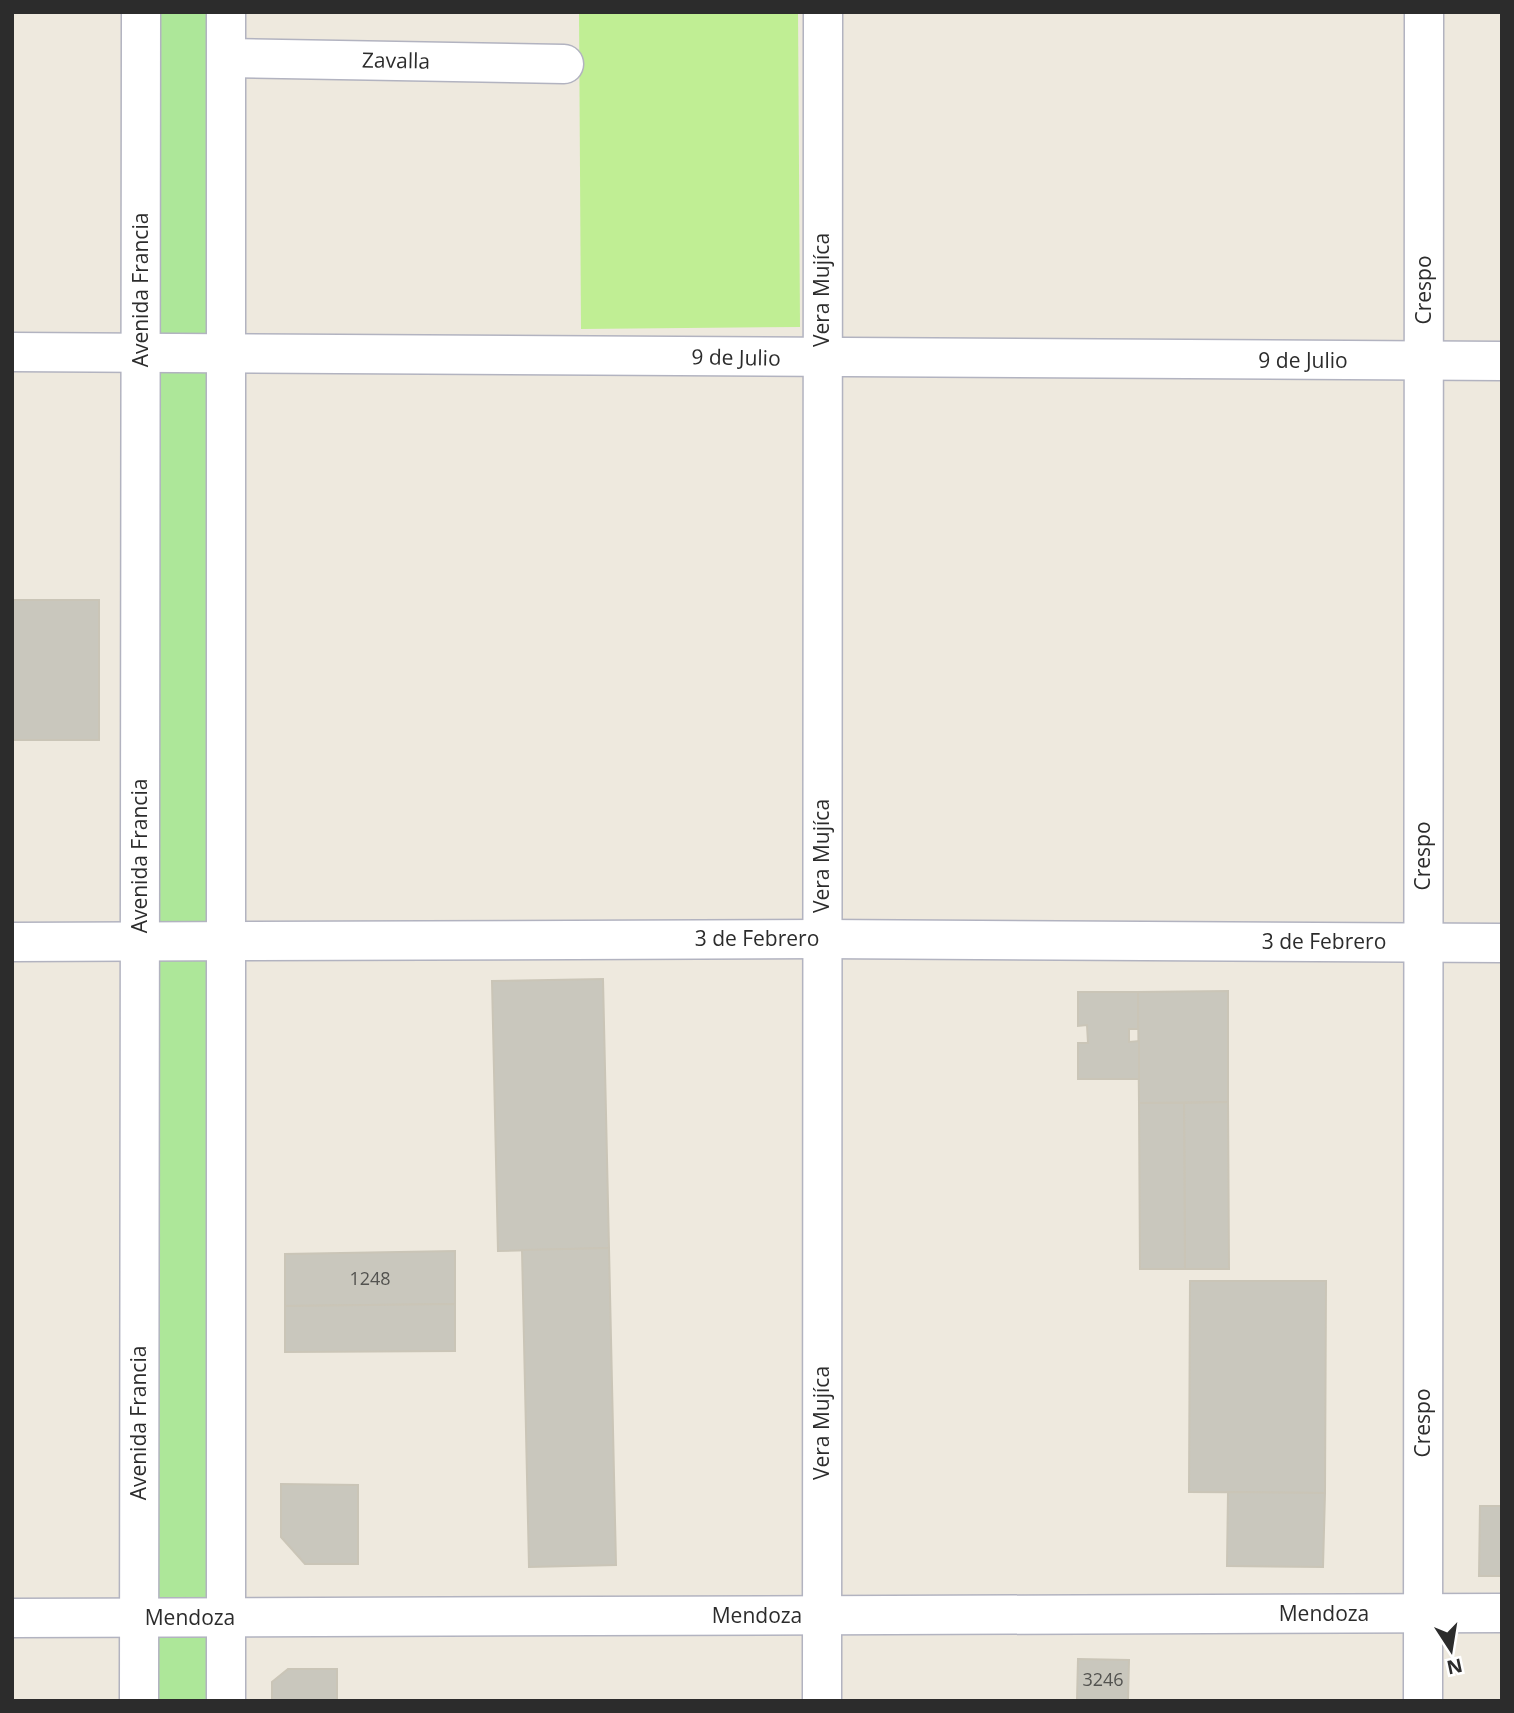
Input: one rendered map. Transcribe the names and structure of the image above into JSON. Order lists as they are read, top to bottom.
{
  "streets": {
    "street": [
      "Zavalla",
      "Avenida Francia",
      "Vera Mujíca",
      "Crespo",
      "9 de Julio",
      "3 de Febrero",
      "Mendoza"
    ]
  },
  "crossings": [
    ["Avenida Francia", "9 de Julio"],
    ["Avenida Francia", "3 de Febrero"],
    ["Avenida Francia", "Mendoza"],
    ["Vera Mujíca", "9 de Julio"],
    ["Vera Mujíca", "3 de Febrero"],
    ["Vera Mujíca", "Mendoza"],
    ["Crespo", "9 de Julio"],
    ["Crespo", "3 de Febrero"],
    ["Crespo", "Mendoza"]
  ],
  "house_numbers": ["1248", "3246"],
  "north": "bottom"
}
